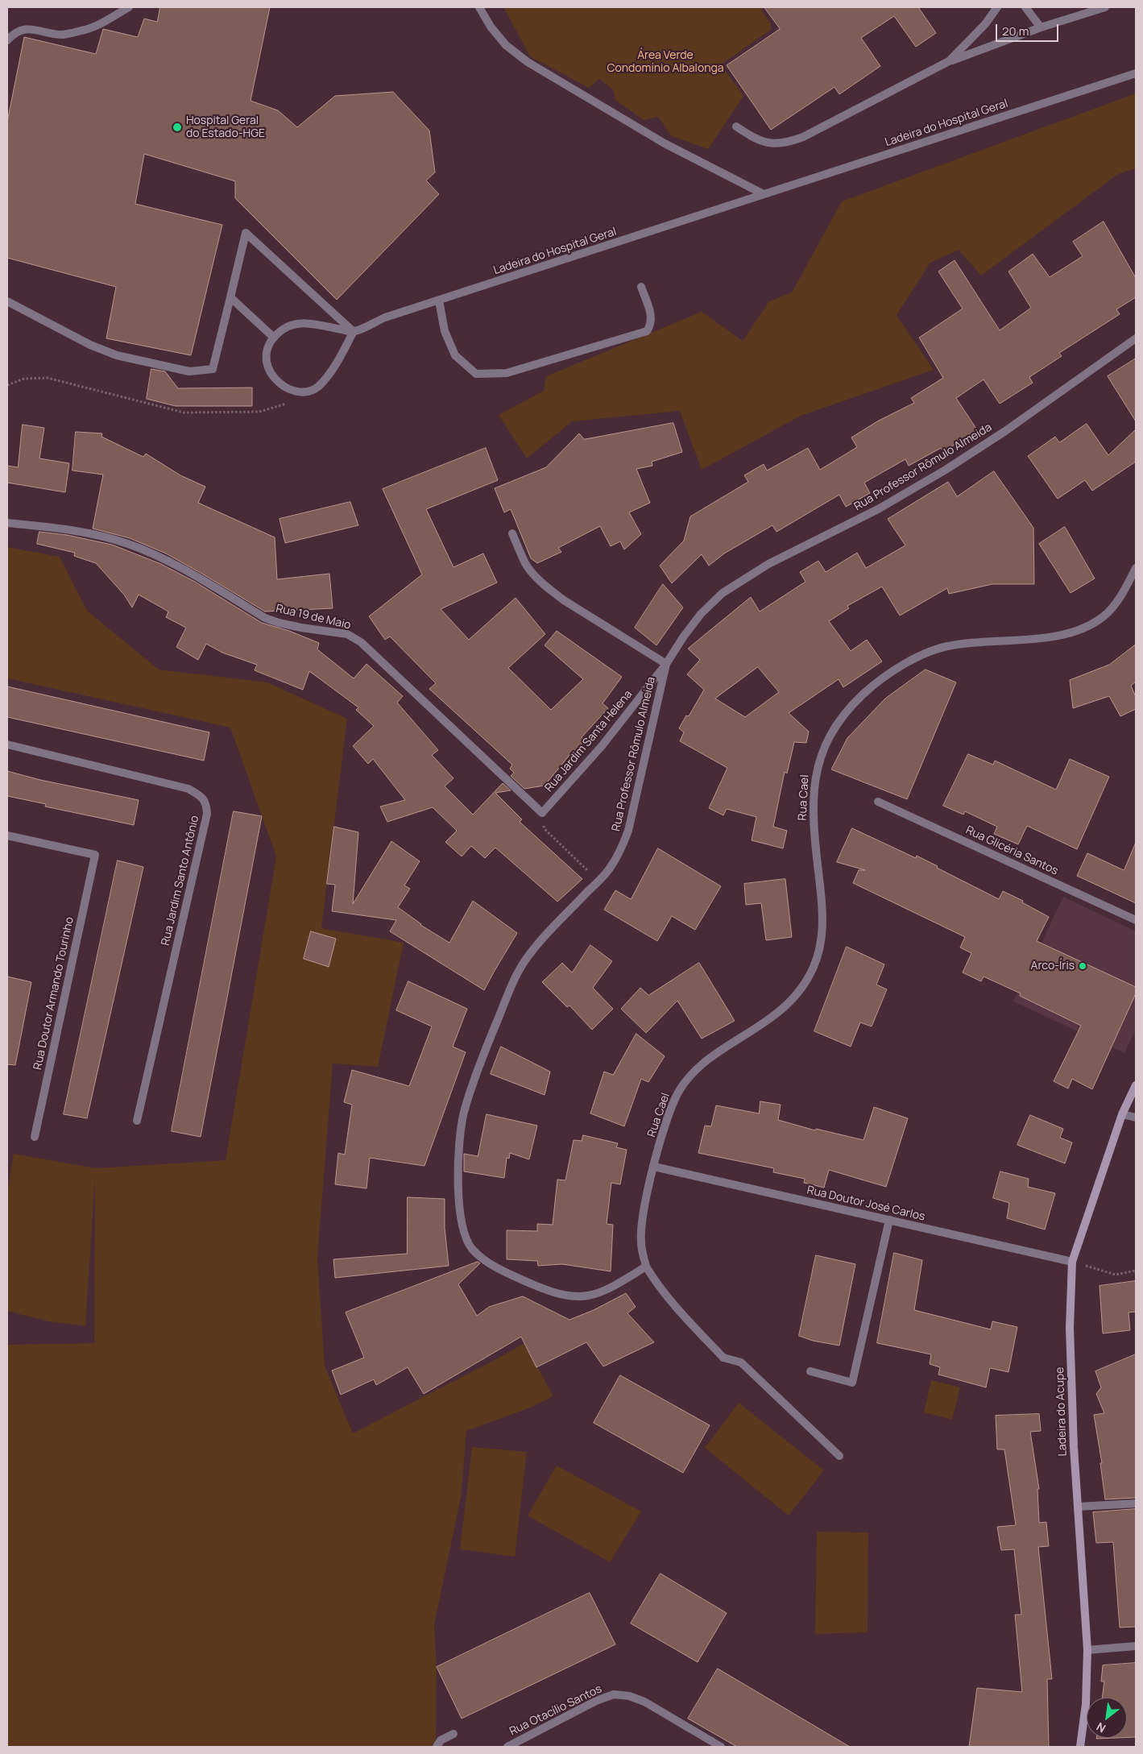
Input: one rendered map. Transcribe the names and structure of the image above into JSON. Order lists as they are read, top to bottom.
{
  "streets": {
    "street": [
      "Ladeira do Hospital Geral",
      "Rua Professor Rômulo Almeida",
      "Rua 19 de Maio",
      "Rua Jardim Santa Helena",
      "Rua Cael",
      "Rua Glicéria Santos",
      "Rua Jardim Santo Antônio",
      "Rua Doutor Armando Tourinho",
      "Rua Doutor José Carlos",
      "Ladeira do Acupe",
      "Rua Otacílio Santos"
    ]
  },
  "crossings": [
    ["Rua Professor Rômulo Almeida", "Rua Jardim Santa Helena"],
    ["Rua 19 de Maio", "Rua Jardim Santa Helena"],
    ["Rua Cael", "Rua Doutor José Carlos"],
    ["Rua Doutor José Carlos", "Ladeira do Acupe"]
  ],
  "parks": ["Área Verde Condomínio Albalonga"],
  "places": ["Hospital Geral do Estado-HGE", "Arco-Íris"],
  "scale_bar": "20 m",
  "north": "bottom left"
}
